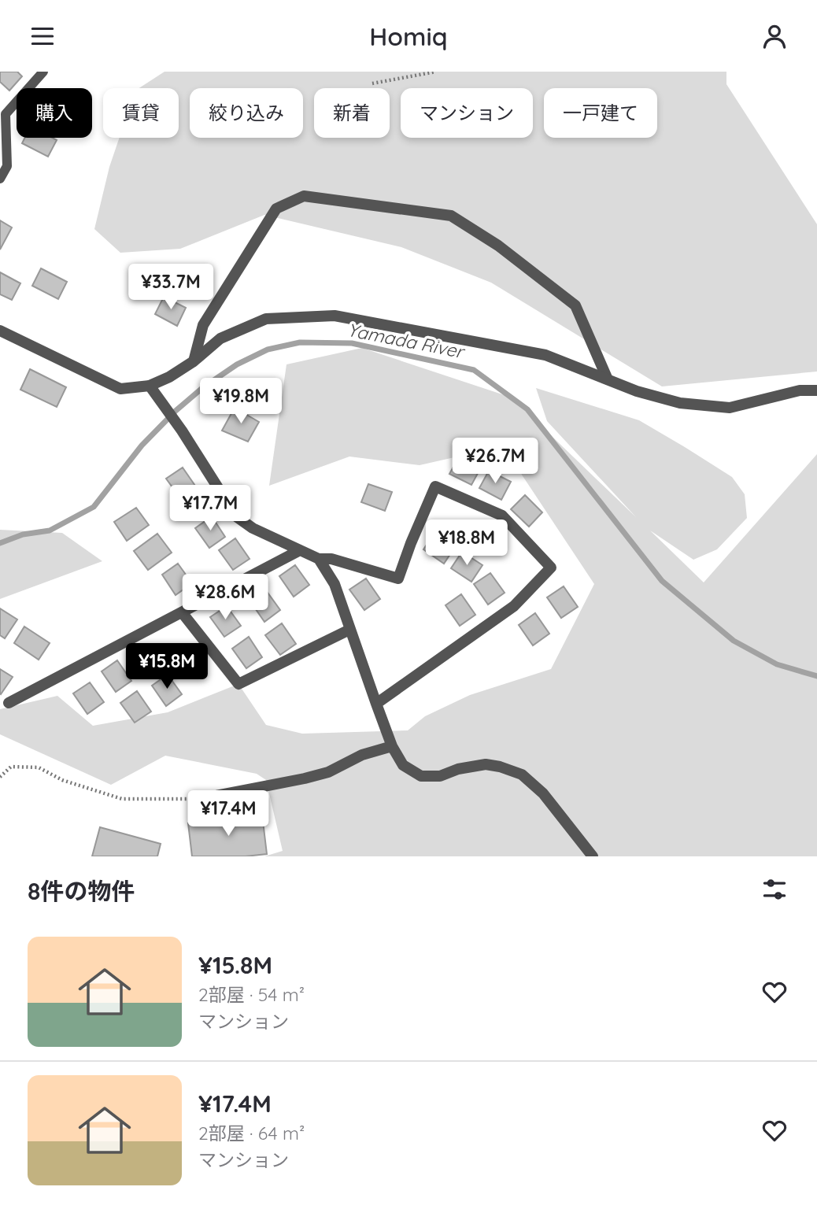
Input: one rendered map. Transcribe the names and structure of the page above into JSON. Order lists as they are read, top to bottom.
{
  "water": ["Yamada River"],
  "page": {
    "header": "Homiq",
    "chip": [
      "購入",
      "賃貸",
      "絞り込み",
      "新着",
      "マンション",
      "一戸建て"
    ],
    "price": [
      "¥33.7M",
      "¥19.8M",
      "¥26.7M",
      "¥17.7M",
      "¥18.8M",
      "¥28.6M",
      "¥15.8M",
      "¥17.4M"
    ],
    "heading": "8件の物件",
    "list": [
      {
        "name": "¥15.8M",
        "note": "2部屋 · 54 m² · マンション"
      },
      {
        "name": "¥17.4M",
        "note": "2部屋 · 64 m² · マンション"
      }
    ]
  }
}
